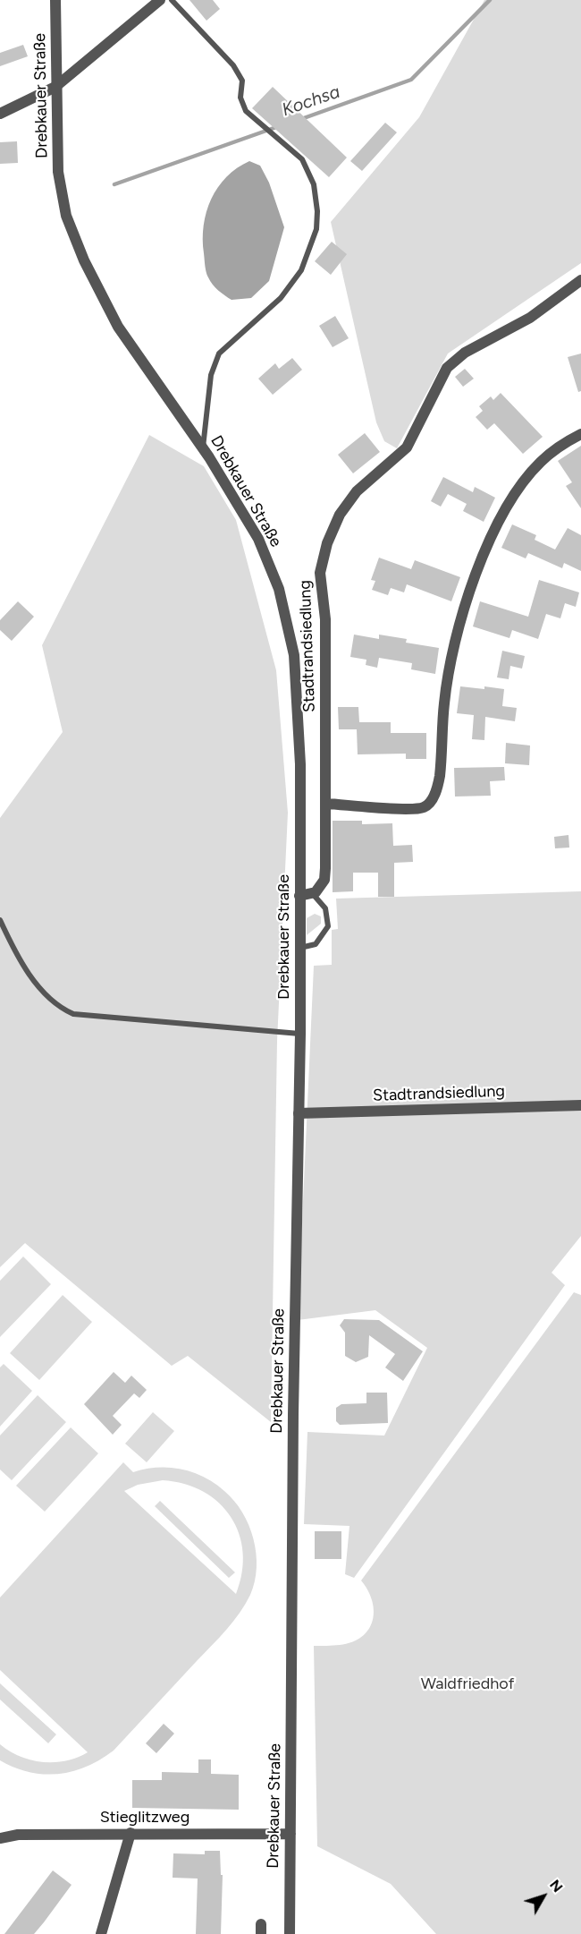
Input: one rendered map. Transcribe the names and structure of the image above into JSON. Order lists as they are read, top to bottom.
{
  "streets": {
    "street": ["Drebkauer Straße", "Stadtrandsiedlung", "Stieglitzweg"]
  },
  "crossings": [
    ["Drebkauer Straße", "Stadtrandsiedlung"],
    ["Drebkauer Straße", "Stieglitzweg"]
  ],
  "water": ["Kochsa"],
  "parks": ["Waldfriedhof"],
  "north": "top right"
}
